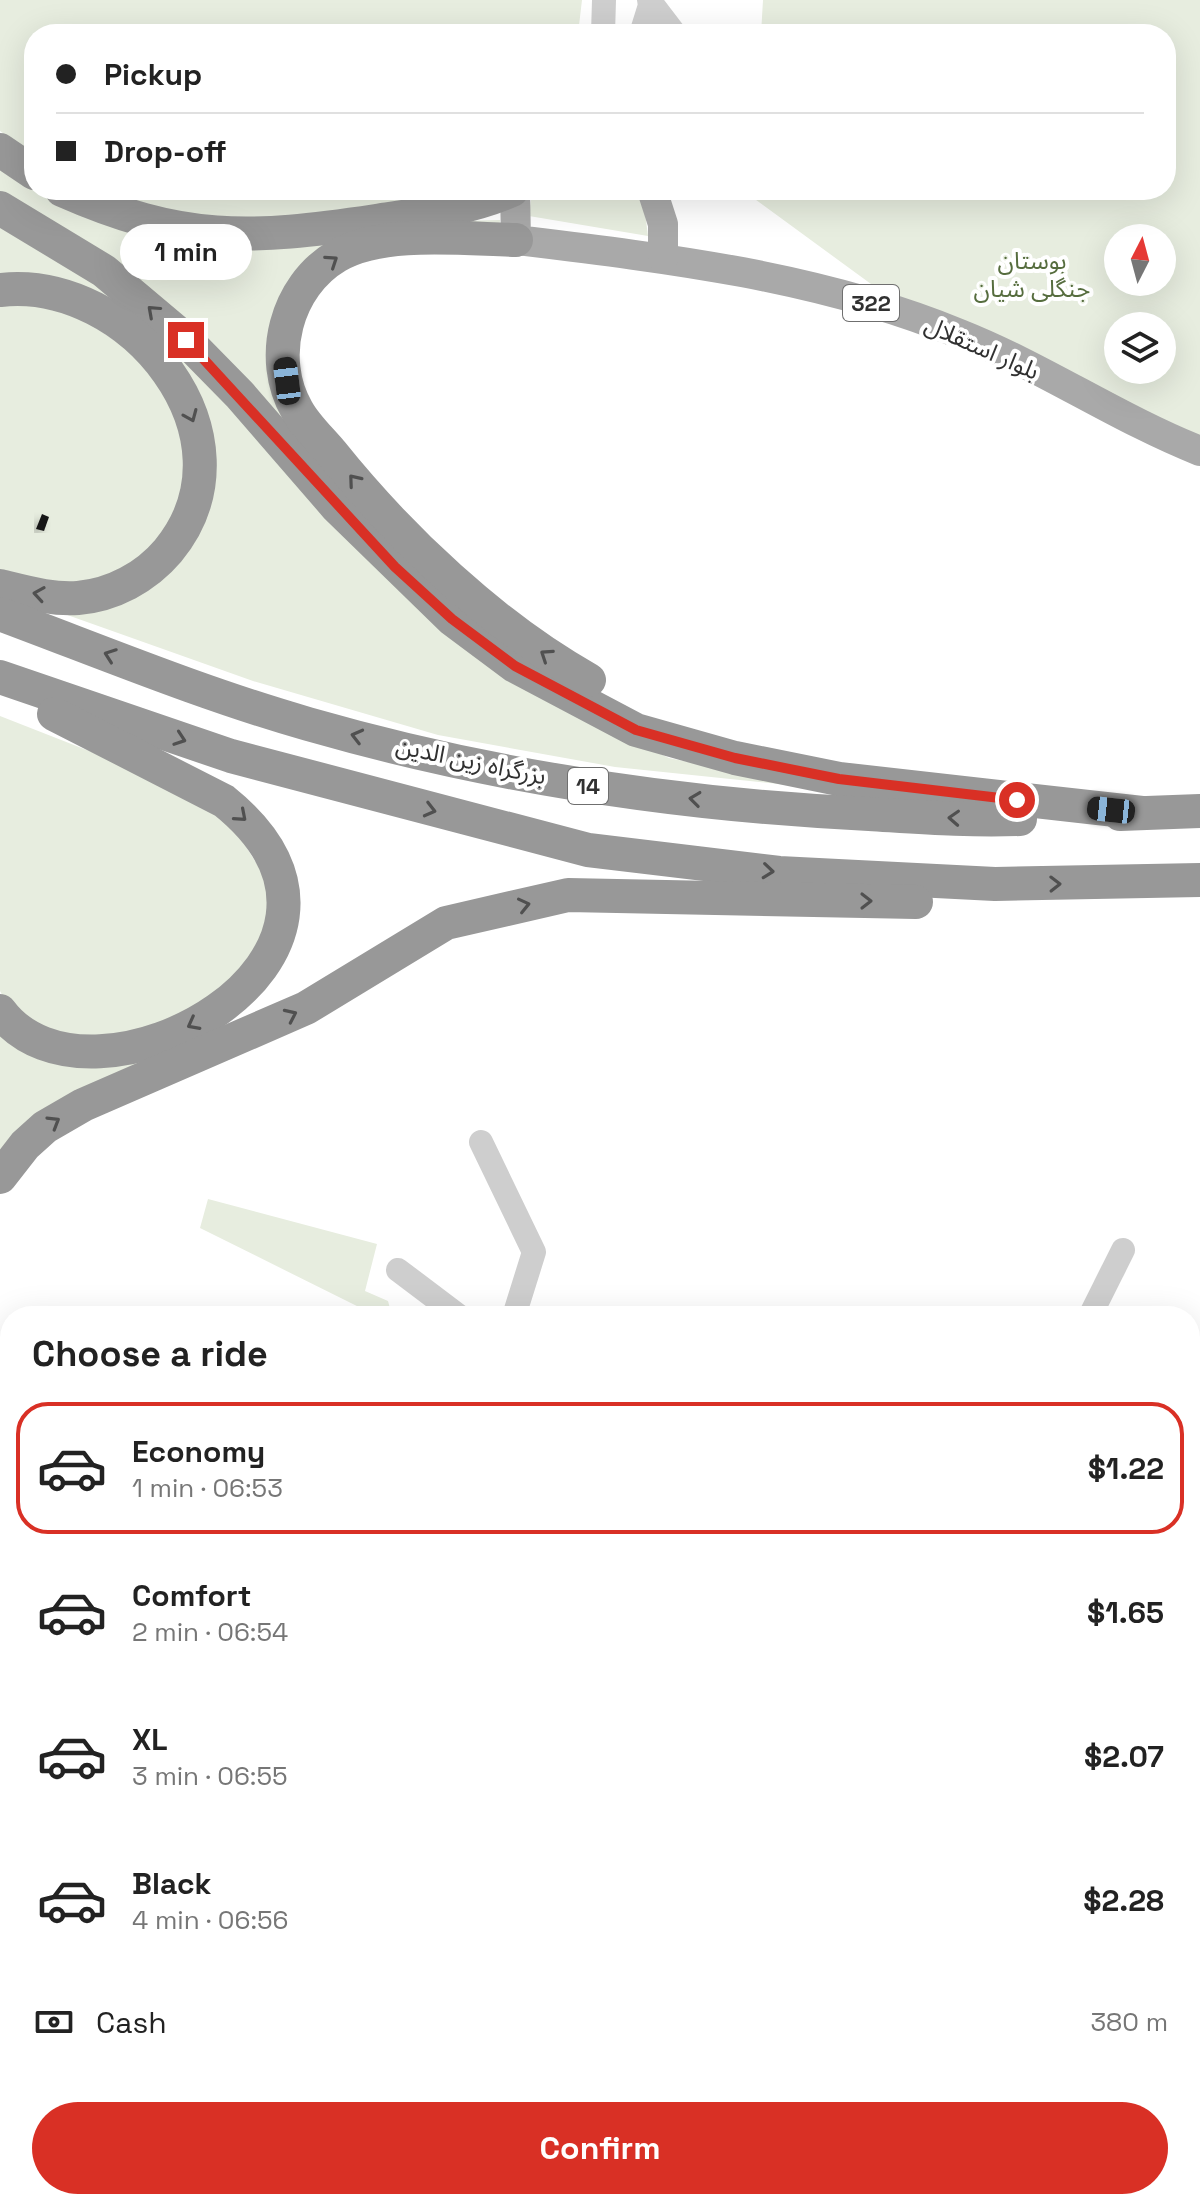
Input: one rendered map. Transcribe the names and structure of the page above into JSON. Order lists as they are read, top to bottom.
{
  "streets": {
    "highway": ["بزرگراه زین الدین", "14"],
    "main road": ["322", "بلوار استقلال"]
  },
  "parks": ["بوستان جنگلی شیان"],
  "north": "top",
  "page": {
    "banner": ["Pickup", "Drop-off"],
    "bubble": "1 min",
    "heading": "Choose a ride",
    "list": [
      {
        "name": "Economy",
        "note": "1 min · 06:53",
        "value": "$1.22"
      },
      {
        "name": "Comfort",
        "note": "2 min · 06:54",
        "value": "$1.65"
      },
      {
        "name": "XL",
        "note": "3 min · 06:55",
        "value": "$2.07"
      },
      {
        "name": "Black",
        "note": "4 min · 06:56",
        "value": "$2.28"
      }
    ],
    "pay": ["Cash", "380 m"],
    "buttons": "Confirm"
  }
}
